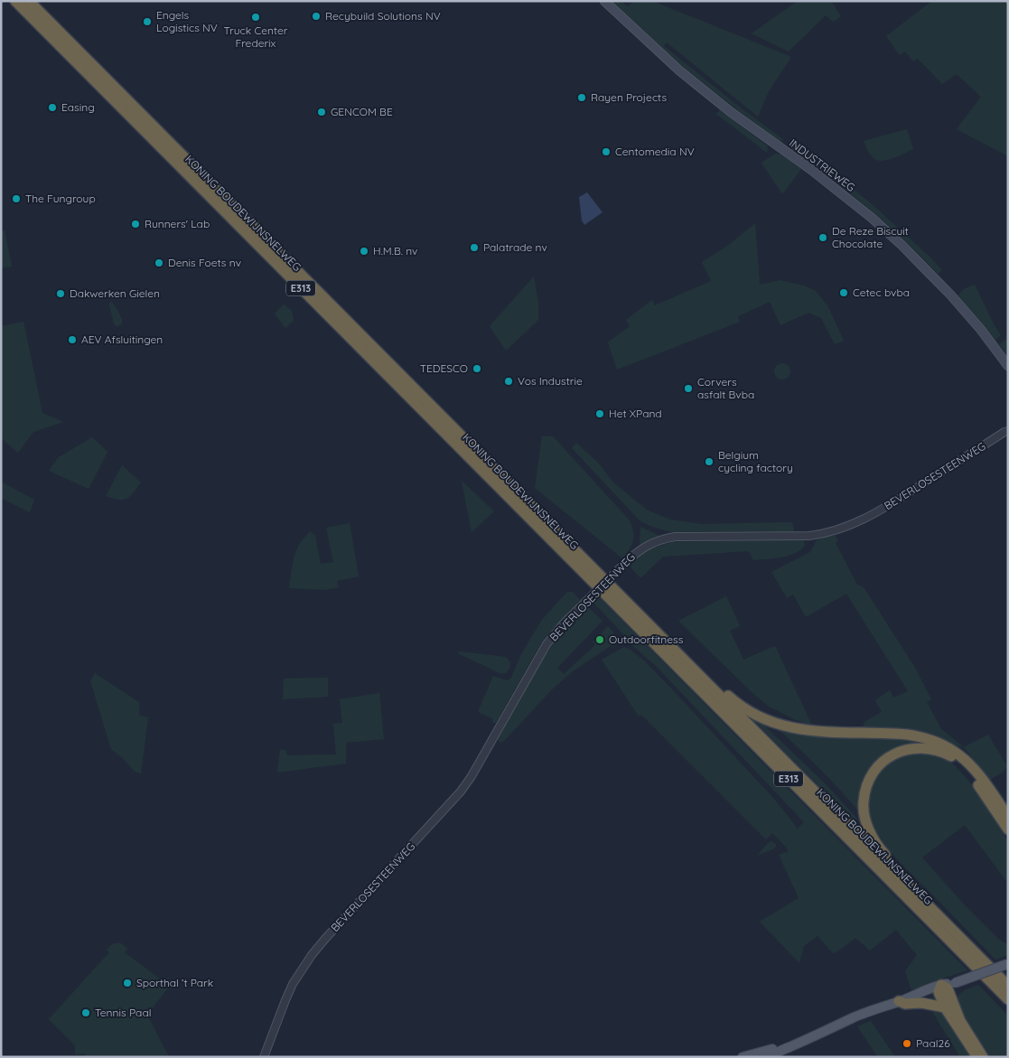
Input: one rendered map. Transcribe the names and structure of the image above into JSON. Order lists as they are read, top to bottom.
{
  "streets": {
    "highway": ["KONING BOUDEWIJNSNELWEG", "E313"],
    "main road": ["INDUSTRIEWEG"],
    "street": ["BEVERLOSESTEENWEG"]
  },
  "places": [
    "Recybuild Solutions NV",
    "Truck Center Frederix",
    "Engels Logistics NV",
    "Rayen Projects",
    "Easing",
    "GENCOM BE",
    "Centomedia NV",
    "The Fungroup",
    "Runners' Lab",
    "De Reze Biscuit Chocolate",
    "Palatrade nv",
    "H.M.B. nv",
    "Denis Foets nv",
    "Cetec bvba",
    "Dakwerken Gielen",
    "AEV Afsluitingen",
    "TEDESCO",
    "Vos Industrie",
    "Corvers asfalt Bvba",
    "Het XPand",
    "Belgium cycling factory",
    "Outdoorfitness",
    "Sporthal ’t Park",
    "Tennis Paal",
    "Paal26"
  ]
}
